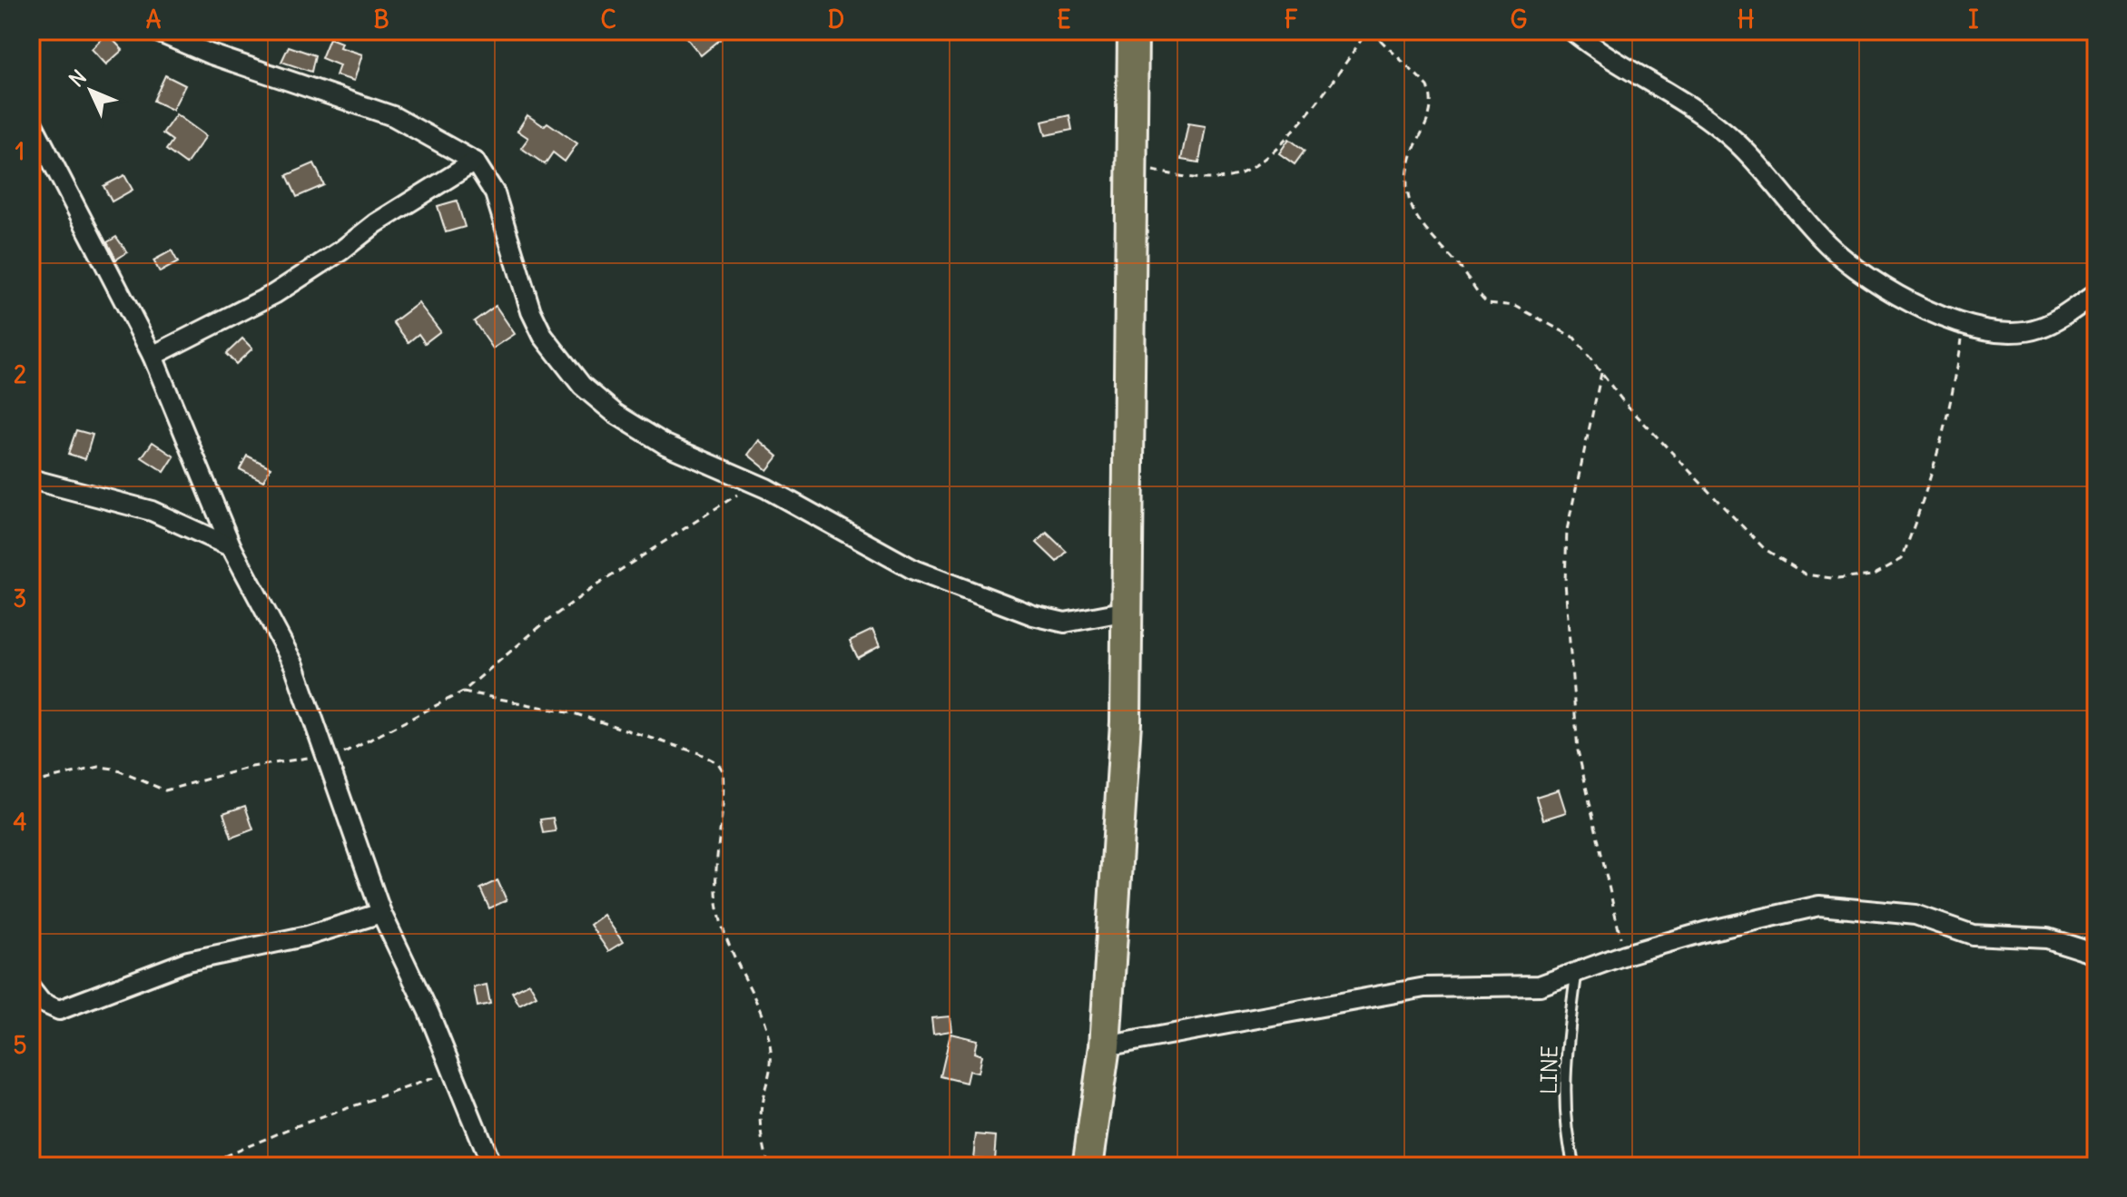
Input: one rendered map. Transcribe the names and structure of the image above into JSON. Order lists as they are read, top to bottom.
{
  "streets": {
    "lane": ["LINE"]
  },
  "north": "top left",
  "grid": {
    "columns": [
      "A",
      "B",
      "C",
      "D",
      "E",
      "F",
      "G",
      "H",
      "I"
    ],
    "rows": [
      "1",
      "2",
      "3",
      "4",
      "5"
    ]
  }
}
